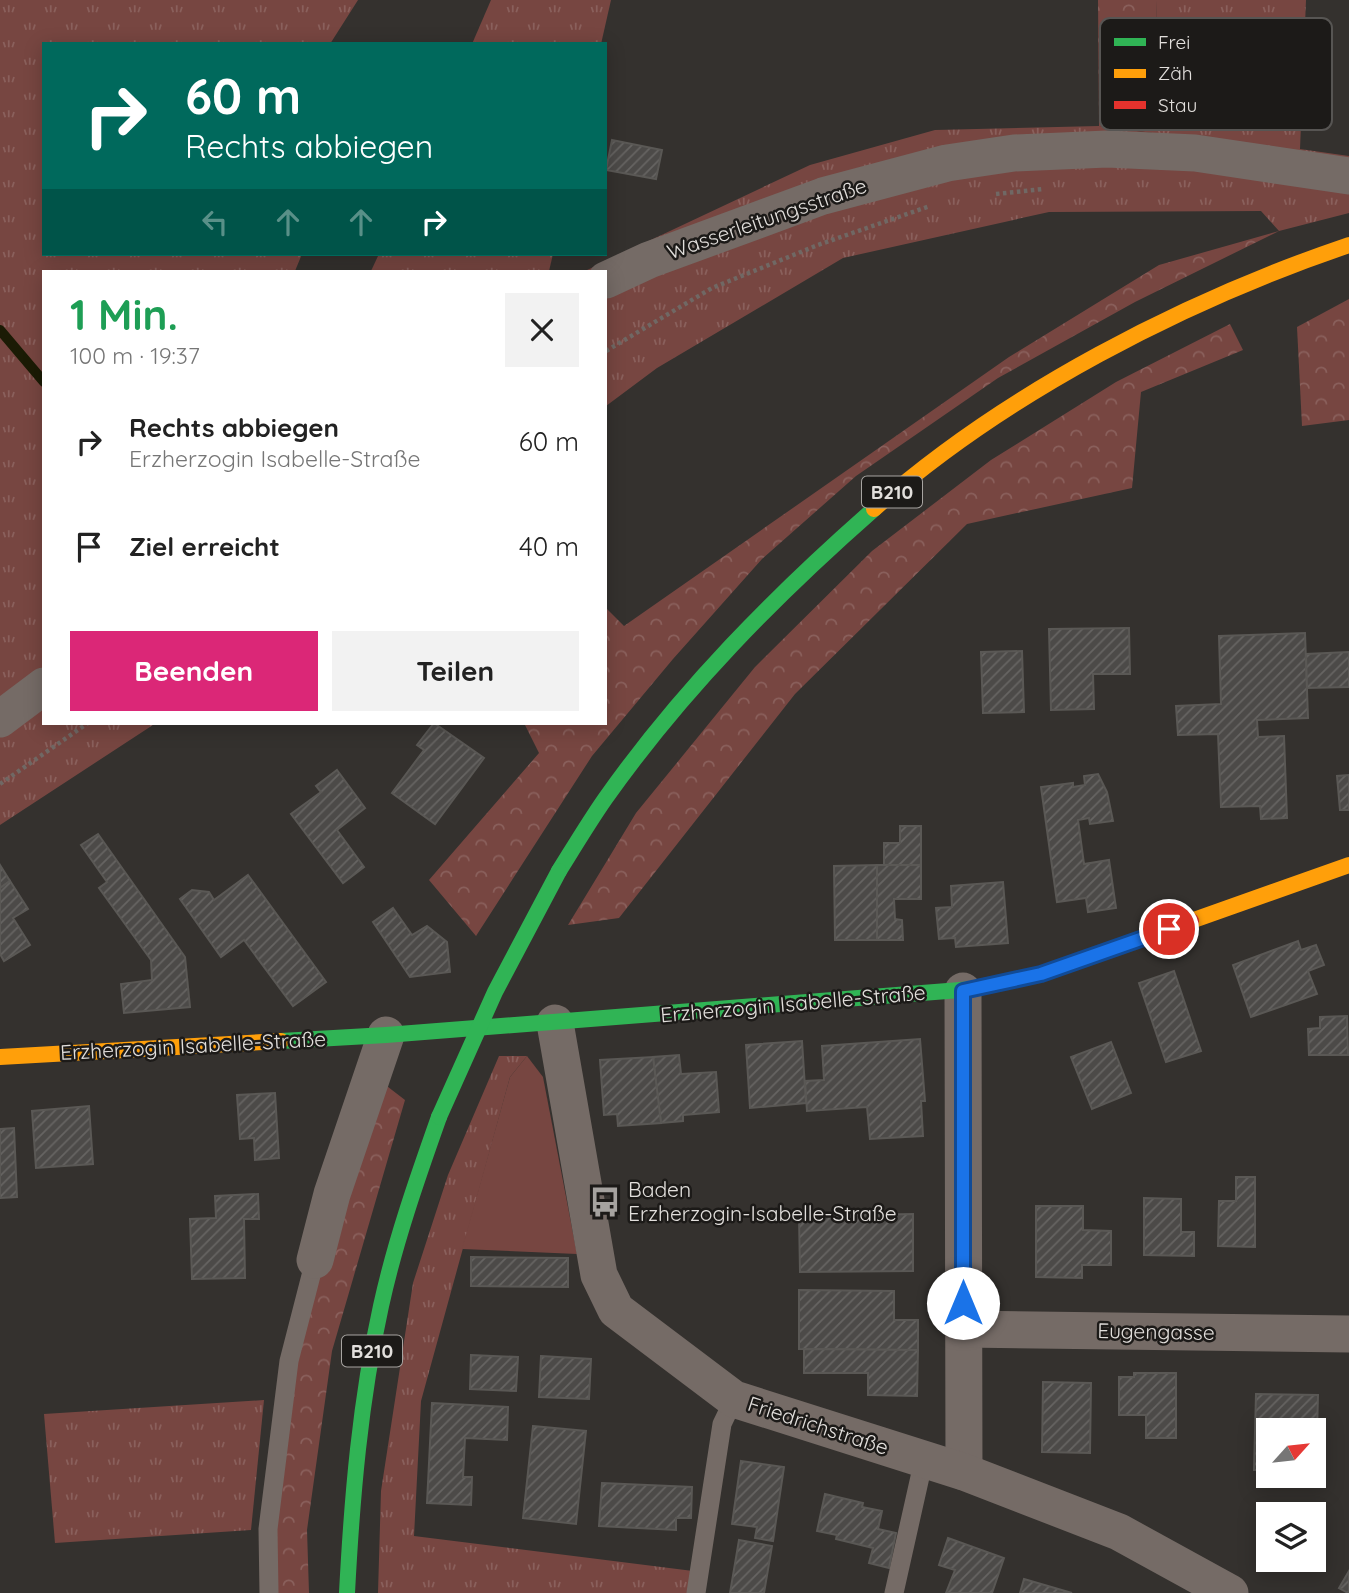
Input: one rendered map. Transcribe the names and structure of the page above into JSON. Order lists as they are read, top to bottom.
{
  "streets": {
    "main road": ["B210", "Erzherzogin Isabelle-Straße"],
    "street": ["Wasserleitungsstraße", "Eugengasse", "Friedrichstraße"]
  },
  "crossings": [
    ["Erzherzogin Isabelle-Straße", "Friedrichstraße"]
  ],
  "places": {
    "bus stop": ["Baden Erzherzogin-Isabelle-Straße"]
  },
  "legend": ["Frei", "Zäh", "Stau"],
  "north": "top right",
  "page": {
    "turn": ["60 m", "Rechts abbiegen"],
    "heading": ["1 Min.", "100 m · 19:37"],
    "list": [
      {
        "name": "Rechts abbiegen",
        "note": "Erzherzogin Isabelle-Straße",
        "value": "60 m"
      },
      {
        "name": "Ziel erreicht",
        "value": "40 m"
      }
    ],
    "buttons": ["Beenden", "Teilen"]
  }
}
